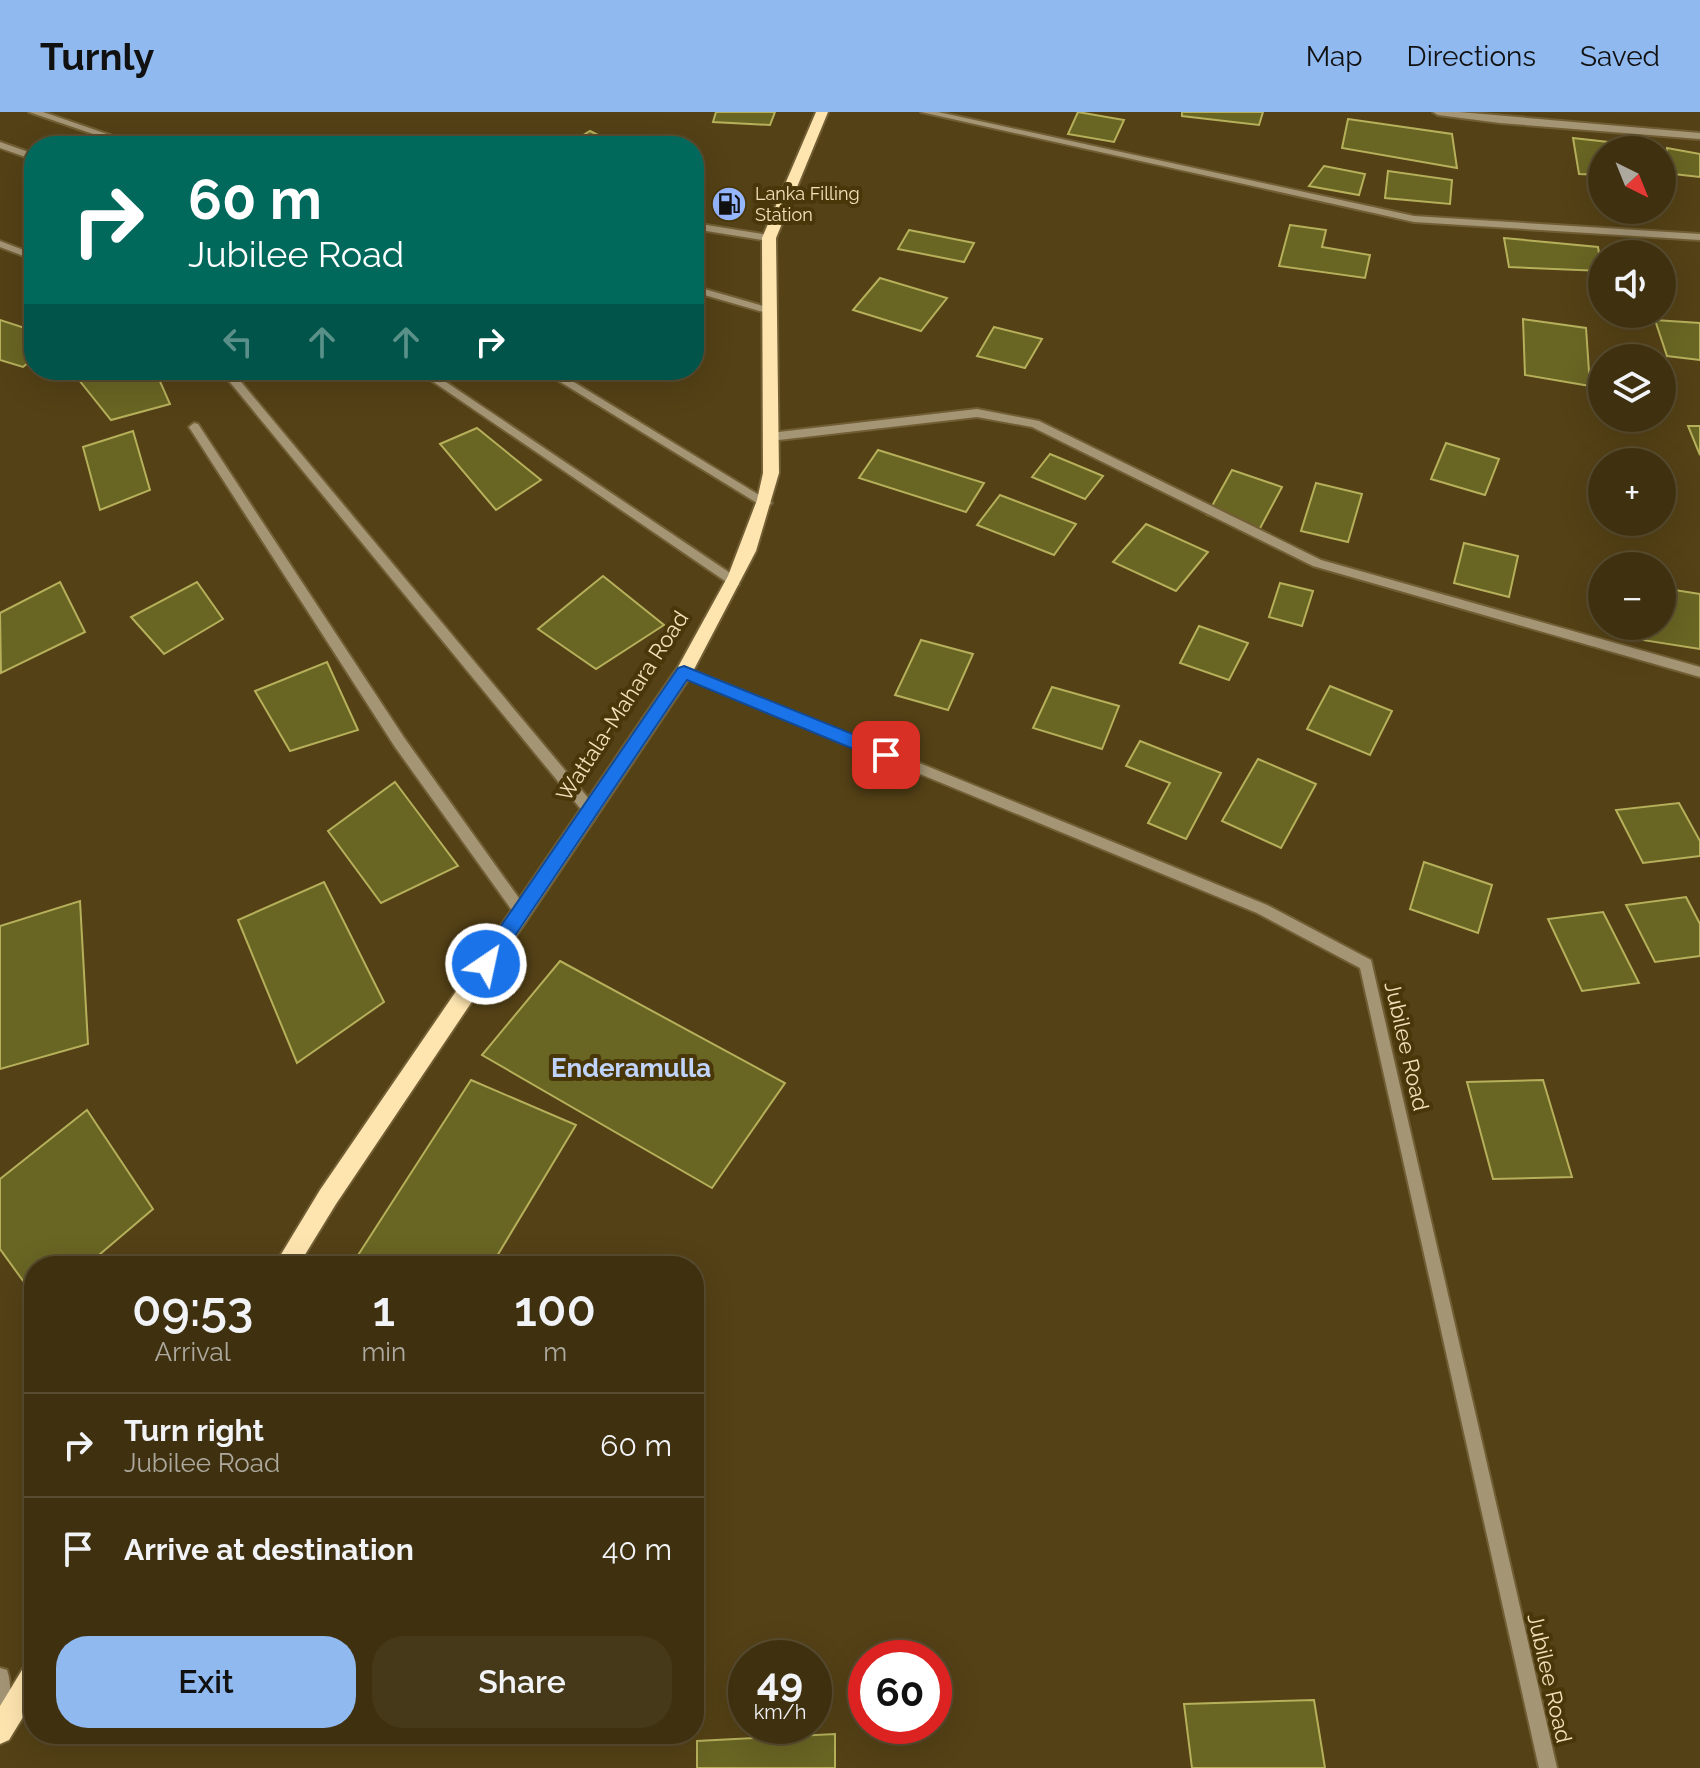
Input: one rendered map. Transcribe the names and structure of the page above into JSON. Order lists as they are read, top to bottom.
{
  "streets": {
    "main road": ["Wattala-Mahara Road"],
    "street": ["Jubilee Road"]
  },
  "crossings": [
    ["Wattala-Mahara Road", "Jubilee Road"]
  ],
  "districts": ["Enderamulla"],
  "places": {
    "fuel station": ["Lanka Filling Station"]
  },
  "north": "bottom right",
  "page": {
    "header": "Turnly",
    "nav": ["Map", "Directions", "Saved"],
    "map_buttons": ["+", "−"],
    "turn": ["60 m", "Jubilee Road"],
    "eta": [
      "09:53",
      "Arrival",
      "1",
      "min",
      "100",
      "m"
    ],
    "list": [
      {
        "name": "Turn right",
        "note": "Jubilee Road",
        "value": "60 m"
      },
      {
        "name": "Arrive at destination",
        "value": "40 m"
      }
    ],
    "buttons": ["Exit", "Share"],
    "speed": "49 km/h",
    "limit": "60"
  }
}
